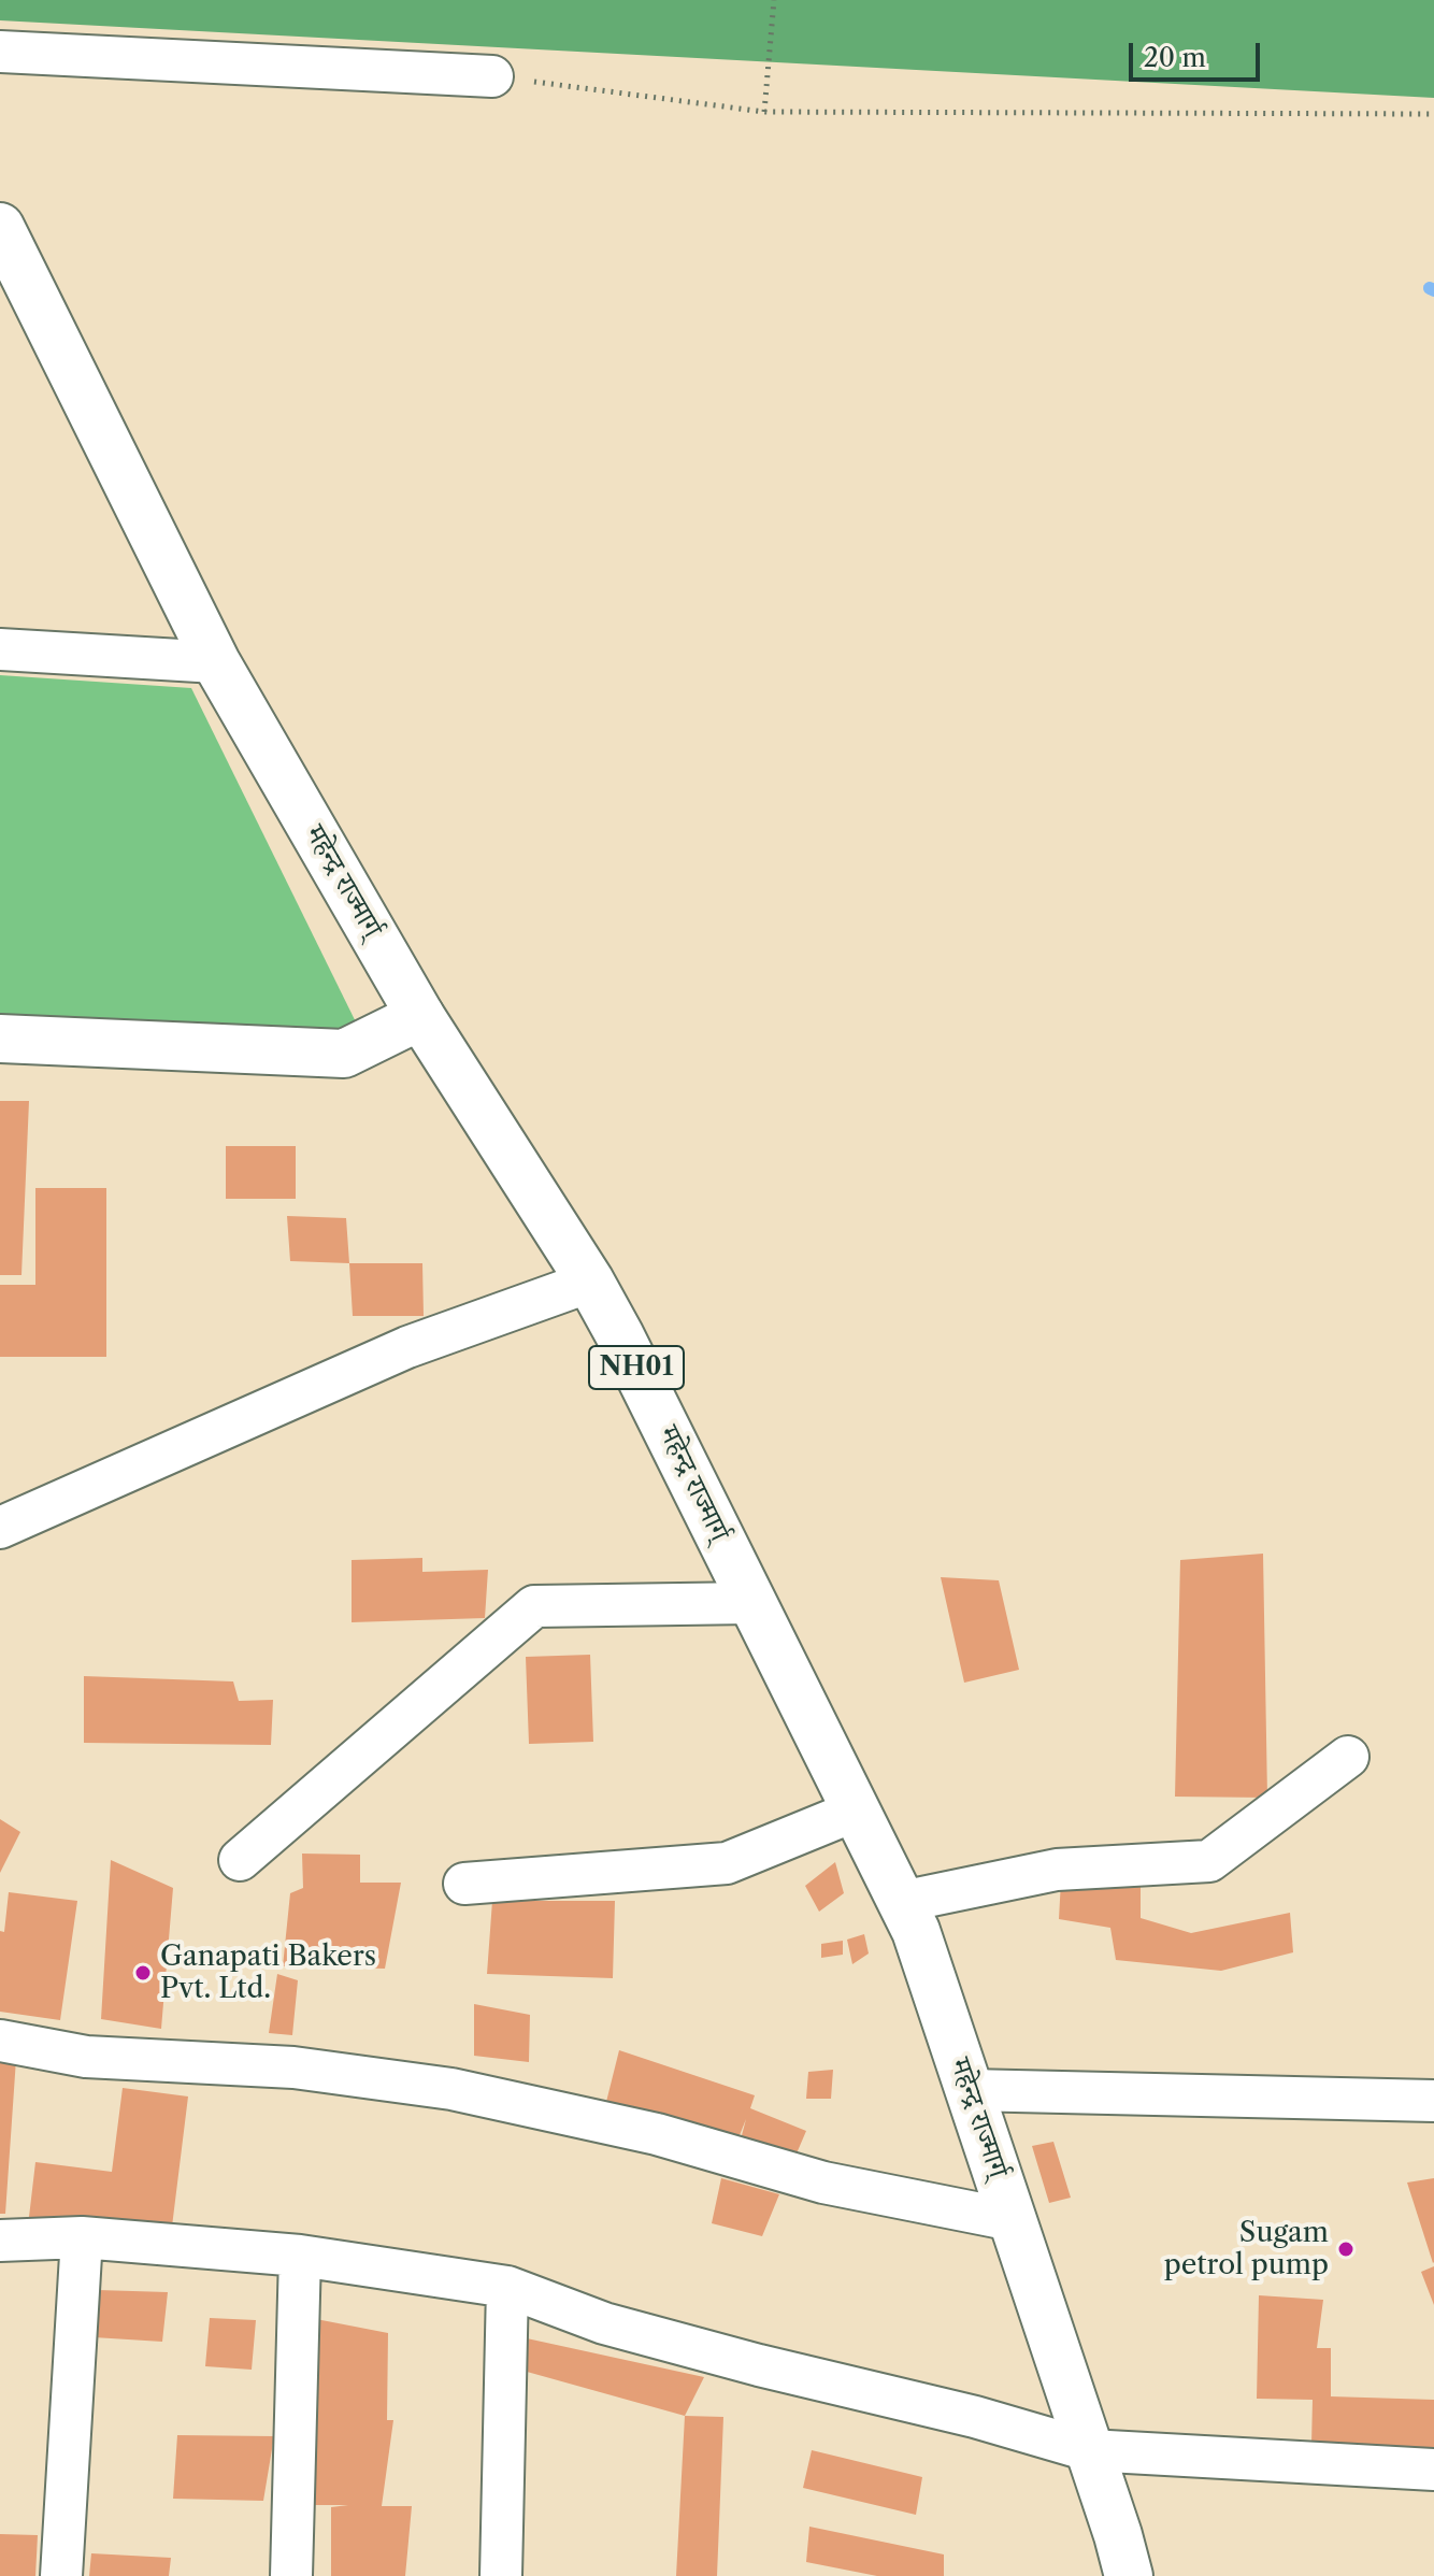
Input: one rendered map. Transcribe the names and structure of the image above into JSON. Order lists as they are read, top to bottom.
{
  "streets": {
    "main road": ["महेन्द्र राज्मार्ग्", "NH01"]
  },
  "places": ["Ganapati Bakers Pvt. Ltd.", "Sugam petrol pump"],
  "scale_bar": "20 m"
}
